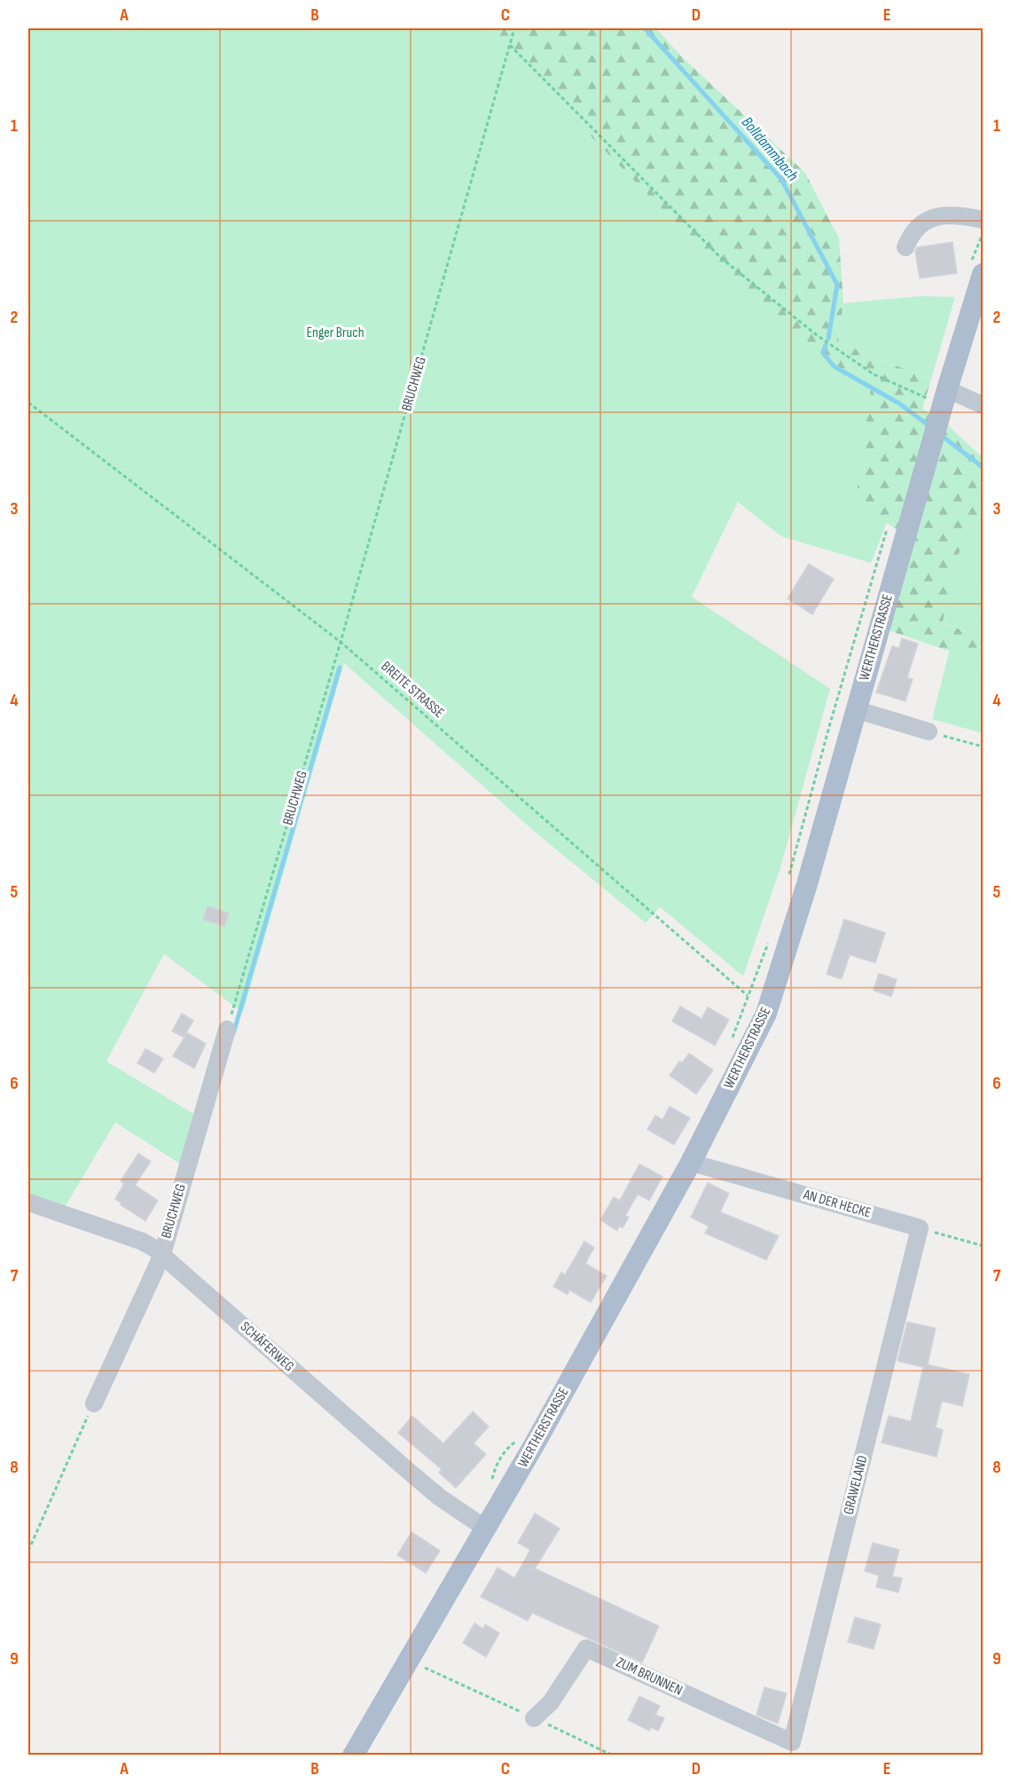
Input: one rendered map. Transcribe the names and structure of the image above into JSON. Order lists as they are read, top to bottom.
{
  "streets": {
    "main road": ["WERTHERSTRASSE"],
    "street": [
      "BRUCHWEG",
      "AN DER HECKE",
      "SCHÄFERWEG",
      "GRAWELAND",
      "ZUM BRUNNEN"
    ],
    "path": ["BREITE STRASSE"]
  },
  "crossings": [
    ["BRUCHWEG", "BREITE STRASSE"],
    ["BRUCHWEG", "SCHÄFERWEG"],
    ["WERTHERSTRASSE", "BREITE STRASSE"],
    ["WERTHERSTRASSE", "AN DER HECKE"],
    ["WERTHERSTRASSE", "SCHÄFERWEG"],
    ["AN DER HECKE", "GRAWELAND"],
    ["GRAWELAND", "ZUM BRUNNEN"]
  ],
  "water": ["Bolldammbach"],
  "parks": ["Enger Bruch"],
  "grid": {
    "columns": [
      "A",
      "B",
      "C",
      "D",
      "E"
    ],
    "rows": [
      "1",
      "2",
      "3",
      "4",
      "5",
      "6",
      "7",
      "8",
      "9"
    ]
  }
}
